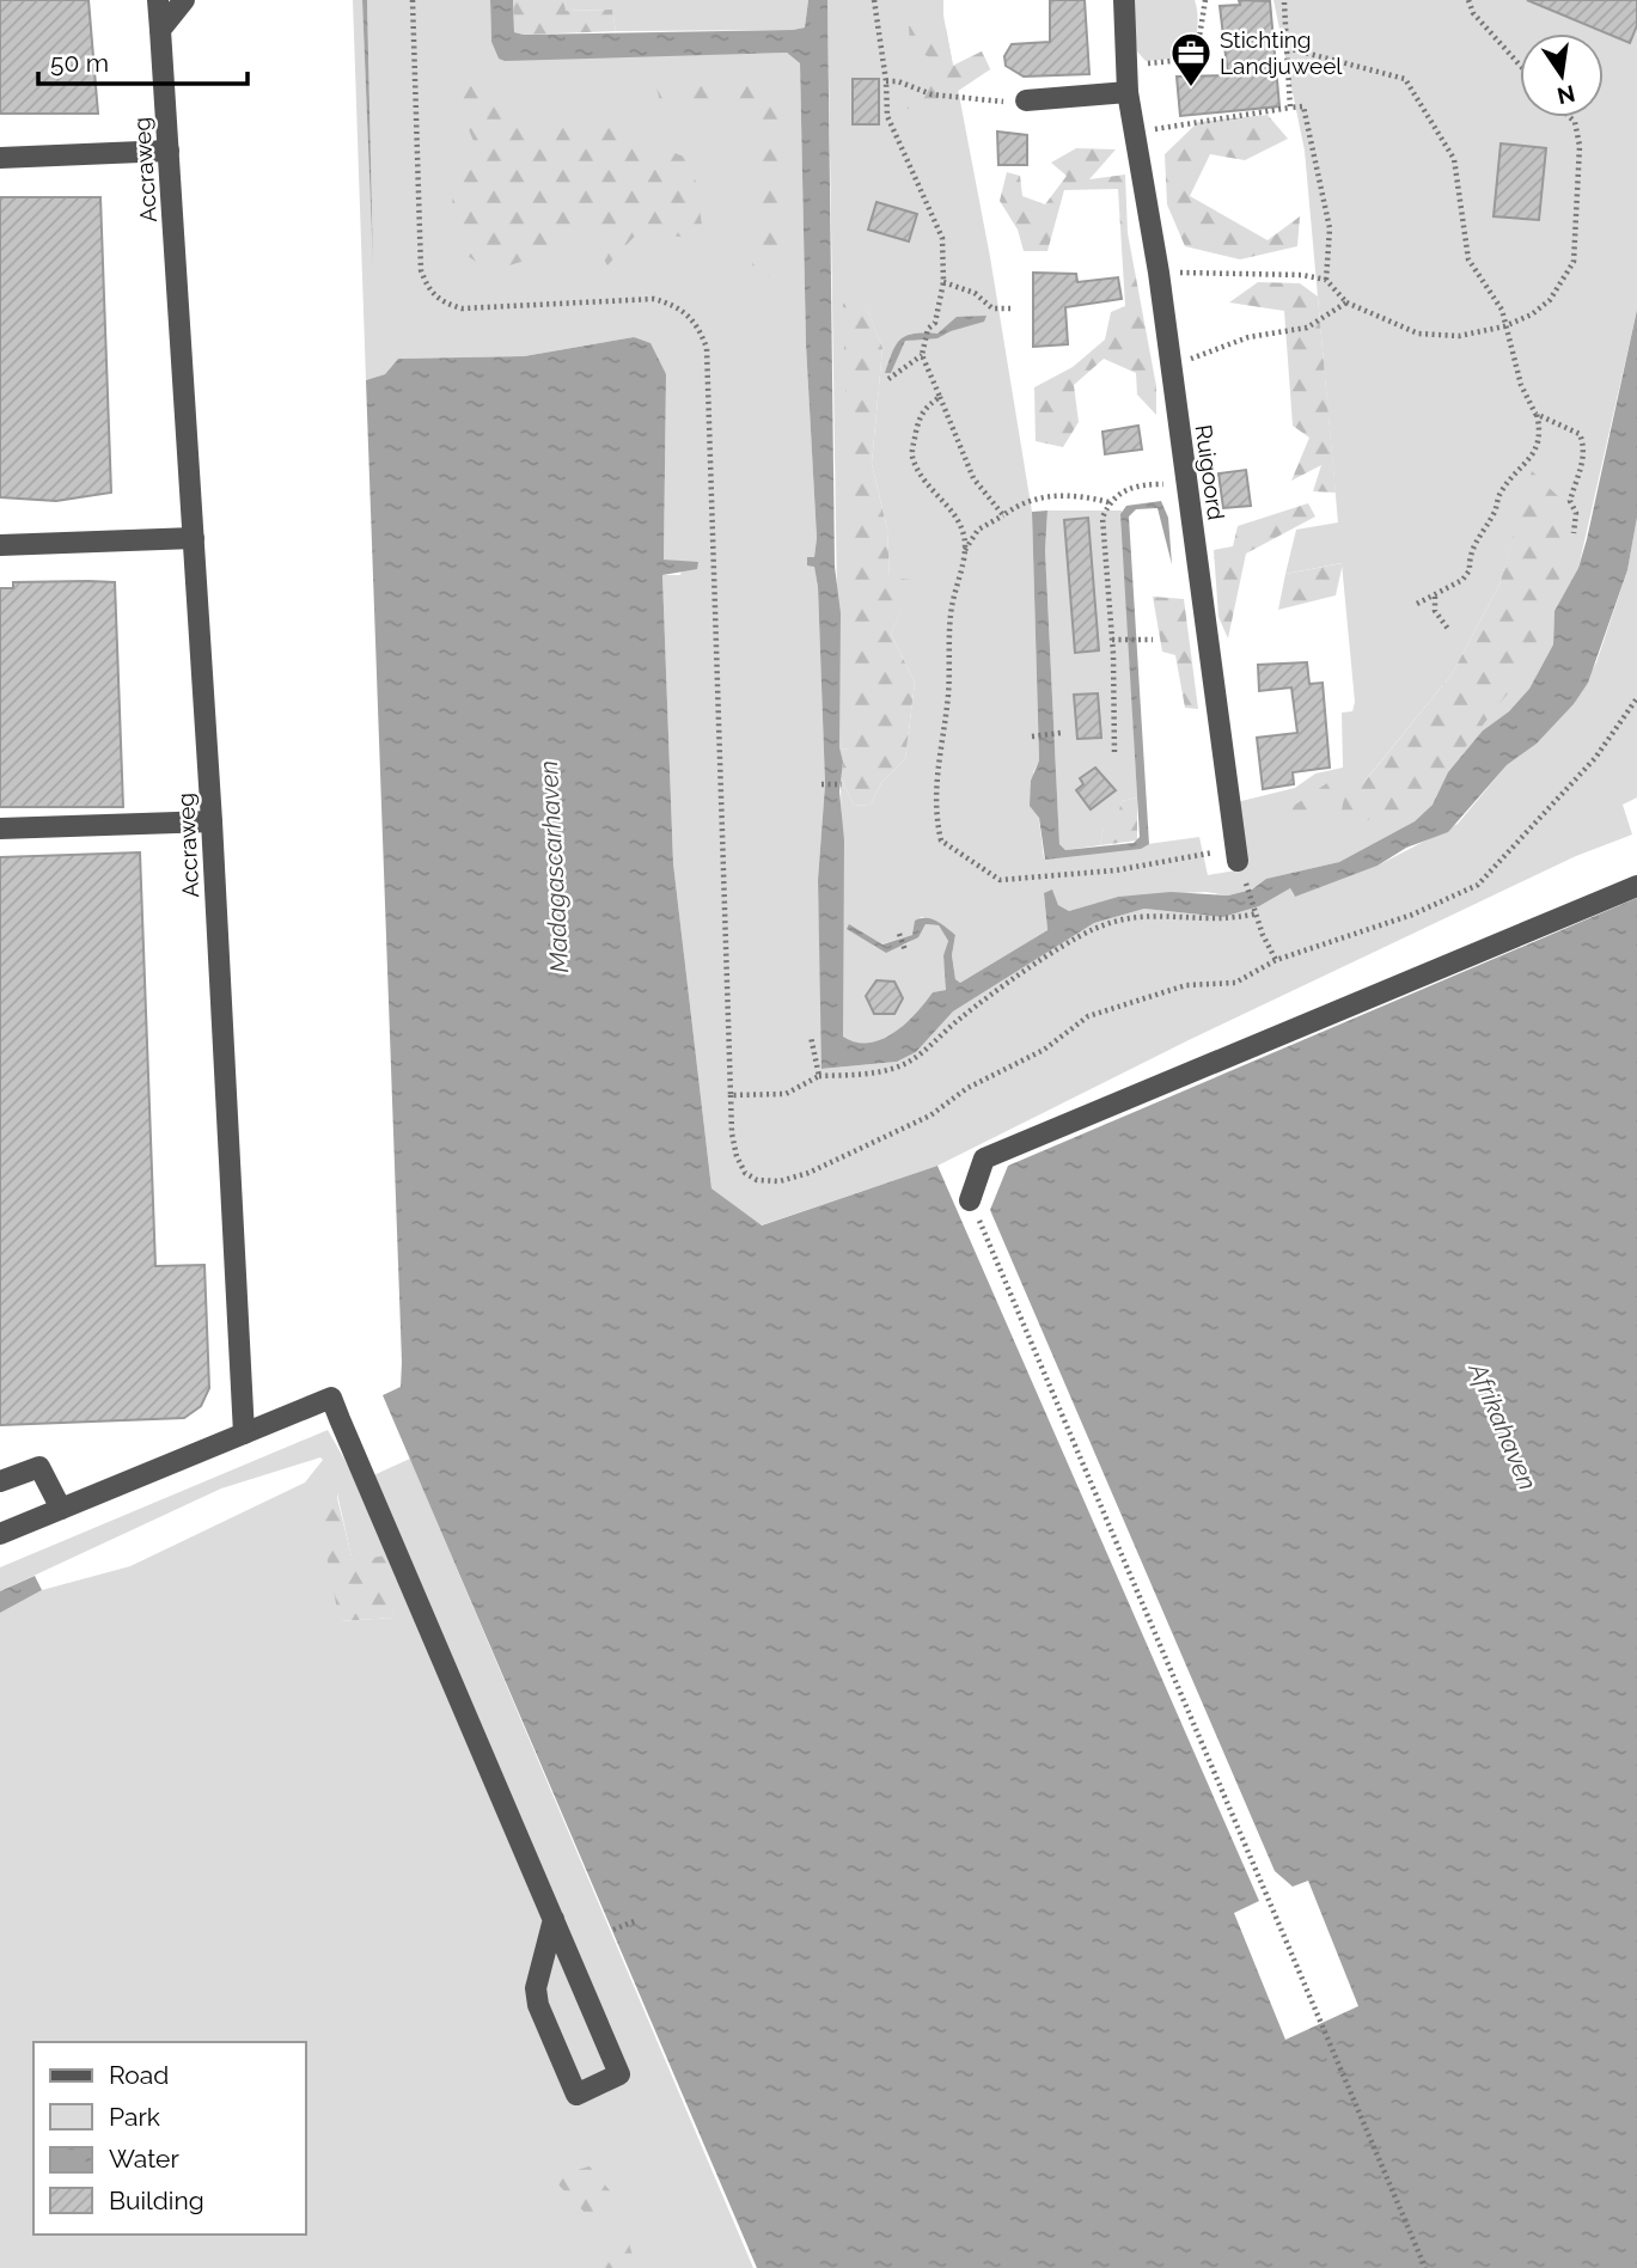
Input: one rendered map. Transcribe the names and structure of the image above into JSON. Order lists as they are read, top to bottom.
{
  "streets": {
    "street": ["Accraweg", "Ruigoord"]
  },
  "water": ["Madagascarhaven", "Afrikahaven"],
  "places": {
    "office": ["Stichting Landjuweel"]
  },
  "legend": [
    "Road",
    "Park",
    "Water",
    "Building"
  ],
  "scale_bar": "50 m",
  "north": "bottom"
}
